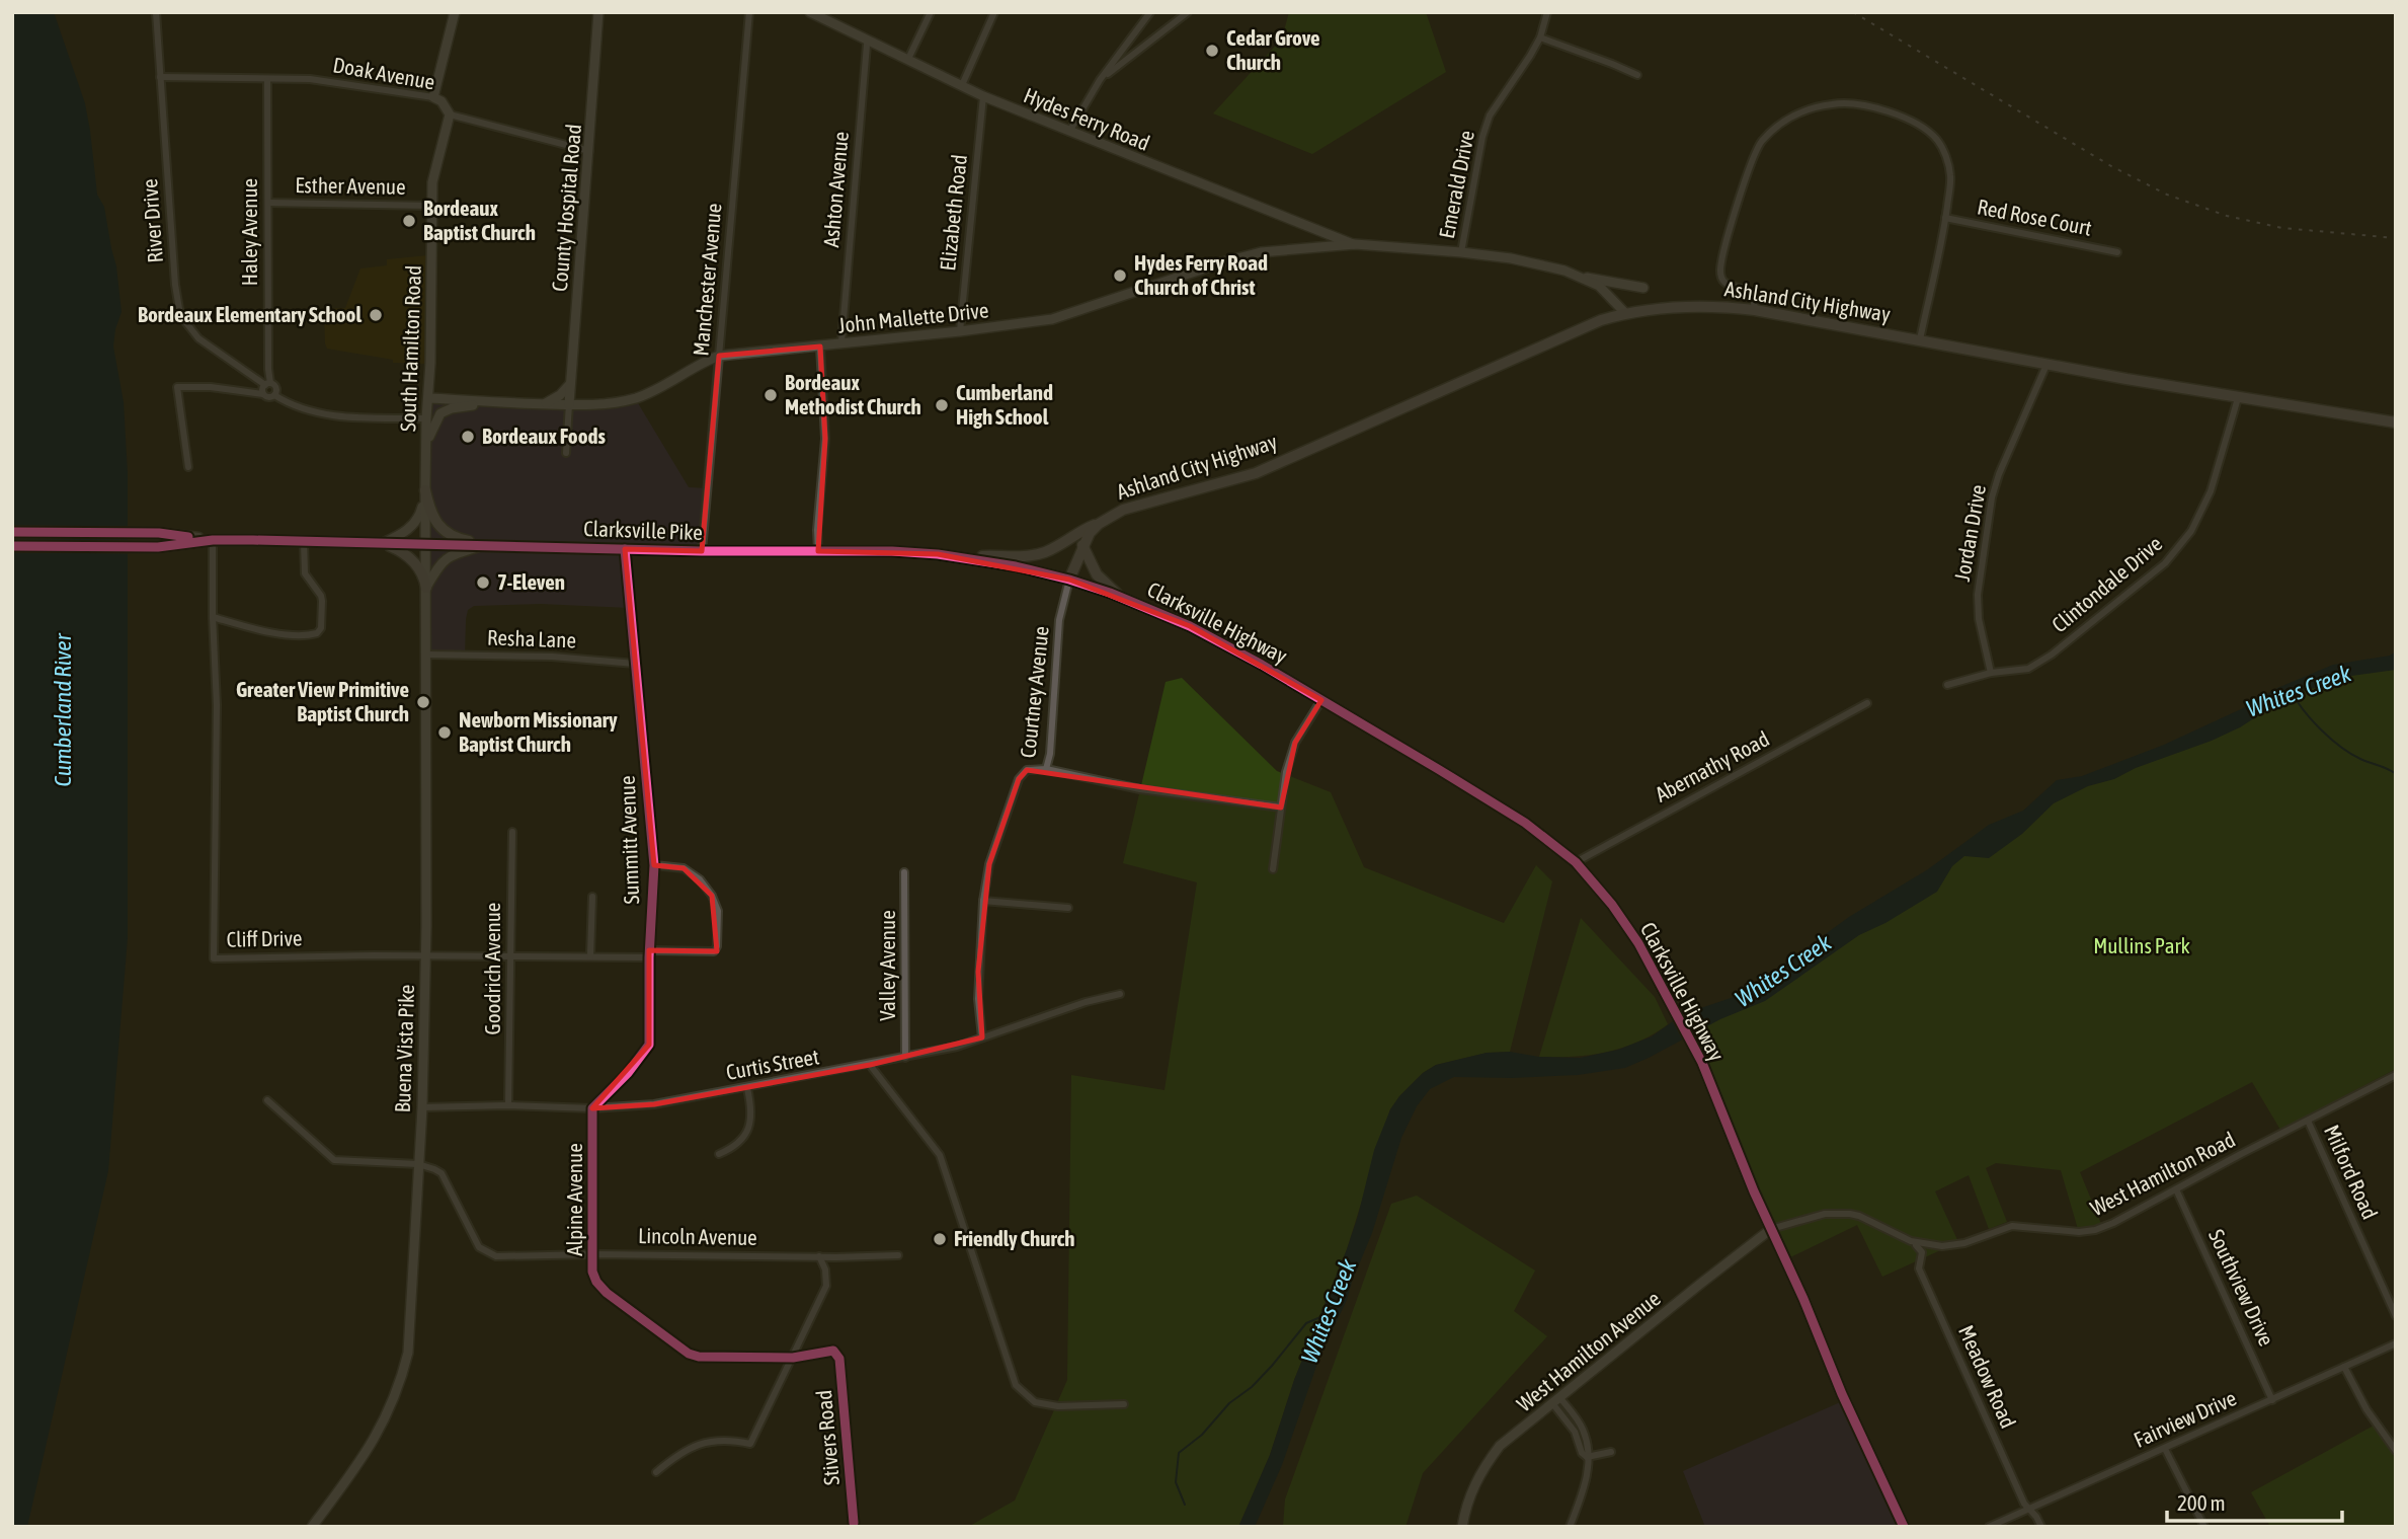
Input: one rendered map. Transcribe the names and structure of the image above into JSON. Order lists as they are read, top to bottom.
{
  "streets": {
    "main road": ["Ashland City Highway", "Clarksville Pike", "Clarksville Highway"],
    "street": [
      "Doak Avenue",
      "Hydes Ferry Road",
      "Emerald Drive",
      "Esther Avenue",
      "Ashton Avenue",
      "County Hospital Road",
      "Elizabeth Road",
      "Red Rose Court",
      "River Drive",
      "Haley Avenue",
      "Manchester Avenue",
      "John Mallette Drive",
      "South Hamilton Road",
      "Jordan Drive",
      "Clintondale Drive",
      "Resha Lane",
      "Courtney Avenue",
      "Abernathy Road",
      "Summitt Avenue",
      "Cliff Drive",
      "Valley Avenue",
      "Goodrich Avenue",
      "Buena Vista Pike",
      "Curtis Street",
      "Milford Road",
      "West Hamilton Road",
      "Alpine Avenue",
      "Lincoln Avenue",
      "Southview Drive",
      "West Hamilton Avenue",
      "Meadow Road",
      "Fairview Drive",
      "Stivers Road"
    ]
  },
  "crossings": [
    ["Doak Avenue", "County Hospital Road"],
    ["Doak Avenue", "River Drive"],
    ["Doak Avenue", "Haley Avenue"],
    ["Doak Avenue", "South Hamilton Road"],
    ["Hydes Ferry Road", "Ashton Avenue"],
    ["Hydes Ferry Road", "Elizabeth Road"],
    ["Hydes Ferry Road", "John Mallette Drive"],
    ["Esther Avenue", "Haley Avenue"],
    ["Esther Avenue", "South Hamilton Road"],
    ["Ashton Avenue", "John Mallette Drive"],
    ["County Hospital Road", "John Mallette Drive"],
    ["Elizabeth Road", "John Mallette Drive"],
    ["Red Rose Court", "Ashland City Highway"],
    ["River Drive", "Haley Avenue"],
    ["Manchester Avenue", "John Mallette Drive"],
    ["Manchester Avenue", "Clarksville Pike"],
    ["Ashland City Highway", "Clarksville Pike"],
    ["Ashland City Highway", "Jordan Drive"],
    ["Ashland City Highway", "Clintondale Drive"],
    ["Ashland City Highway", "Clarksville Highway"],
    ["Ashland City Highway", "Courtney Avenue"],
    ["John Mallette Drive", "South Hamilton Road"],
    ["South Hamilton Road", "Clarksville Pike"],
    ["South Hamilton Road", "Buena Vista Pike"],
    ["Clarksville Pike", "Clarksville Highway"],
    ["Clarksville Pike", "Courtney Avenue"],
    ["Clarksville Pike", "Summitt Avenue"],
    ["Clarksville Pike", "Cliff Drive"],
    ["Clarksville Pike", "Buena Vista Pike"],
    ["Jordan Drive", "Clintondale Drive"],
    ["Clarksville Highway", "Courtney Avenue"],
    ["Clarksville Highway", "Abernathy Road"],
    ["Clarksville Highway", "West Hamilton Road"],
    ["Clarksville Highway", "West Hamilton Avenue"],
    ["Resha Lane", "Summitt Avenue"],
    ["Resha Lane", "Buena Vista Pike"],
    ["Courtney Avenue", "Curtis Street"],
    ["Summitt Avenue", "Cliff Drive"],
    ["Summitt Avenue", "Curtis Street"],
    ["Summitt Avenue", "Alpine Avenue"],
    ["Cliff Drive", "Goodrich Avenue"],
    ["Cliff Drive", "Buena Vista Pike"],
    ["Valley Avenue", "Curtis Street"],
    ["Goodrich Avenue", "Curtis Street"],
    ["Buena Vista Pike", "Curtis Street"],
    ["Buena Vista Pike", "Lincoln Avenue"],
    ["Curtis Street", "Alpine Avenue"],
    ["Milford Road", "West Hamilton Road"],
    ["West Hamilton Road", "Southview Drive"],
    ["West Hamilton Road", "West Hamilton Avenue"],
    ["West Hamilton Road", "Meadow Road"],
    ["Alpine Avenue", "Lincoln Avenue"],
    ["Alpine Avenue", "Stivers Road"],
    ["Southview Drive", "Fairview Drive"],
    ["Meadow Road", "Fairview Drive"]
  ],
  "water": ["Whites Creek", "Cumberland River"],
  "parks": ["Mullins Park"],
  "places": [
    "Cedar Grove Church",
    "Bordeaux Baptist Church",
    "Hydes Ferry Road Church of Christ",
    "Bordeaux Elementary School",
    "Bordeaux Methodist Church",
    "Cumberland High School",
    "Bordeaux Foods",
    "7-Eleven",
    "Greater View Primitive Baptist Church",
    "Newborn Missionary Baptist Church",
    "Friendly Church"
  ],
  "scale_bar": "200 m"
}
